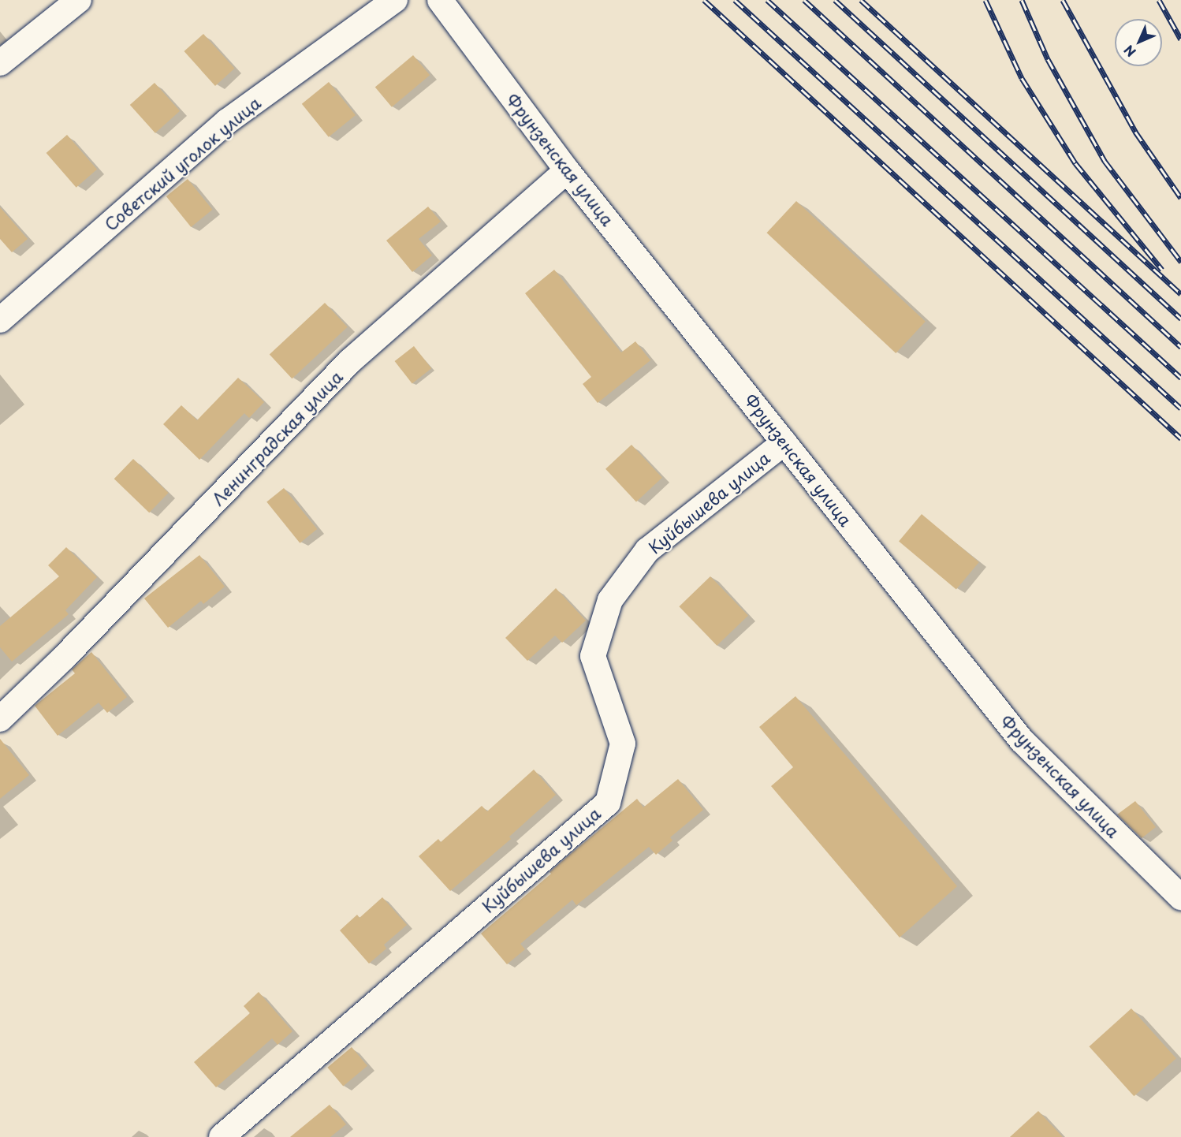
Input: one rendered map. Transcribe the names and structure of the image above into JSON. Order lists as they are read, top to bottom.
{
  "streets": {
    "street": [
      "Фрунзенская улица",
      "Советский уголок улица",
      "Ленинградская улица",
      "Куйбышева улица"
    ]
  },
  "crossings": [
    ["Фрунзенская улица", "Ленинградская улица"],
    ["Фрунзенская улица", "Куйбышева улица"]
  ],
  "north": "bottom left"
}
